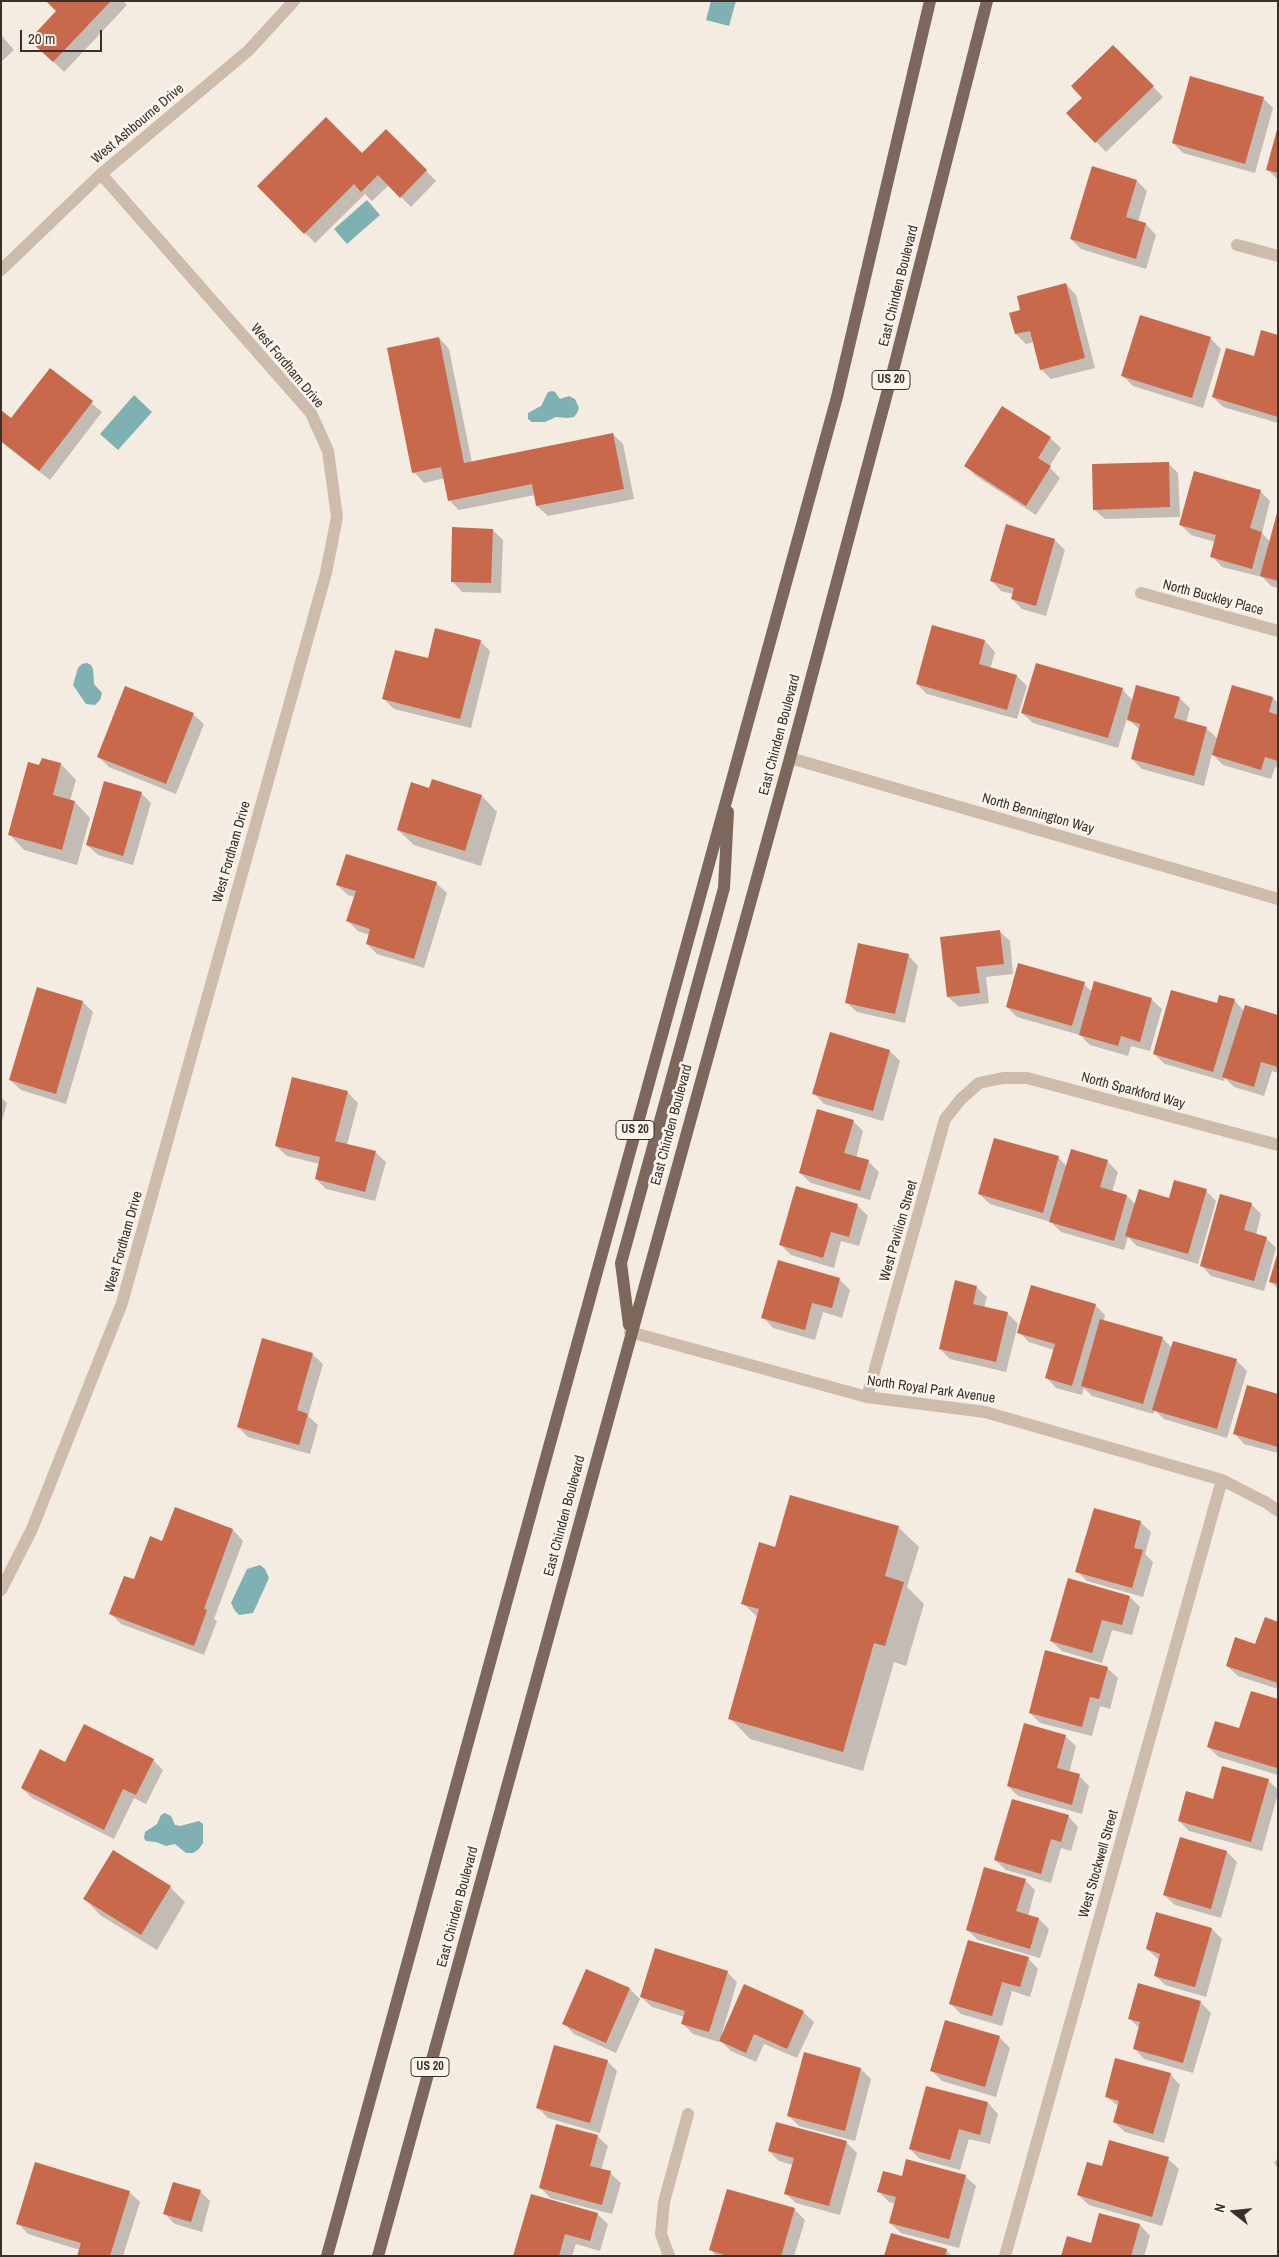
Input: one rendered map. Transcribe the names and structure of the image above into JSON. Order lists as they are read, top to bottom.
{
  "streets": {
    "main road": ["East Chinden Boulevard", "US 20"],
    "street": [
      "West Ashbourne Drive",
      "West Fordham Drive",
      "North Buckley Place",
      "North Bennington Way",
      "North Sparkford Way",
      "West Pavilion Street",
      "North Royal Park Avenue",
      "West Stockwell Street"
    ]
  },
  "crossings": [
    ["West Ashbourne Drive", "West Fordham Drive"],
    ["East Chinden Boulevard", "North Bennington Way"],
    ["East Chinden Boulevard", "North Royal Park Avenue"],
    ["North Sparkford Way", "West Pavilion Street"],
    ["West Pavilion Street", "North Royal Park Avenue"],
    ["North Royal Park Avenue", "West Stockwell Street"]
  ],
  "scale_bar": "20 m",
  "north": "left"
}
